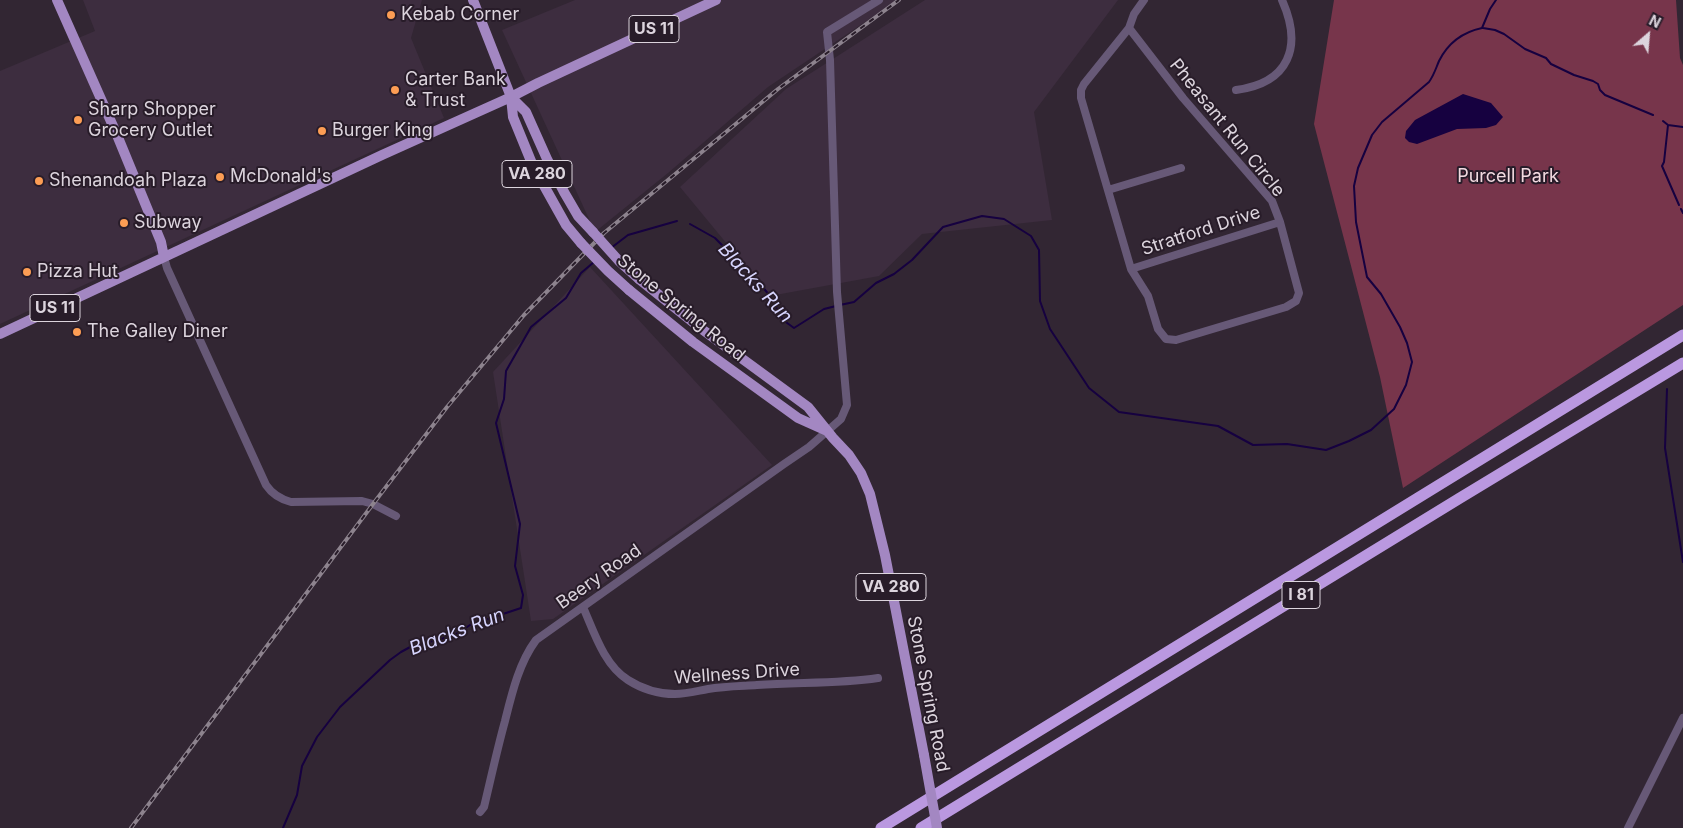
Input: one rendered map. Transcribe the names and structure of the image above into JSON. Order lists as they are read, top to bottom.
{
  "streets": {
    "highway": ["I 81"],
    "main road": ["US 11", "VA 280", "Stone Spring Road"],
    "street": [
      "Pheasant Run Circle",
      "Stratford Drive",
      "Beery Road",
      "Wellness Drive"
    ]
  },
  "crossings": [
    ["US 11", "Stone Spring Road"],
    ["Pheasant Run Circle", "Stratford Drive"],
    ["Stone Spring Road", "Beery Road"],
    ["Beery Road", "Wellness Drive"]
  ],
  "water": ["Blacks Run"],
  "parks": ["Purcell Park"],
  "places": [
    "Kebab Corner",
    "Carter Bank & Trust",
    "Sharp Shopper Grocery Outlet",
    "Burger King",
    "McDonald's",
    "Shenandoah Plaza",
    "Subway",
    "Pizza Hut",
    "The Galley Diner"
  ],
  "north": "top right"
}
